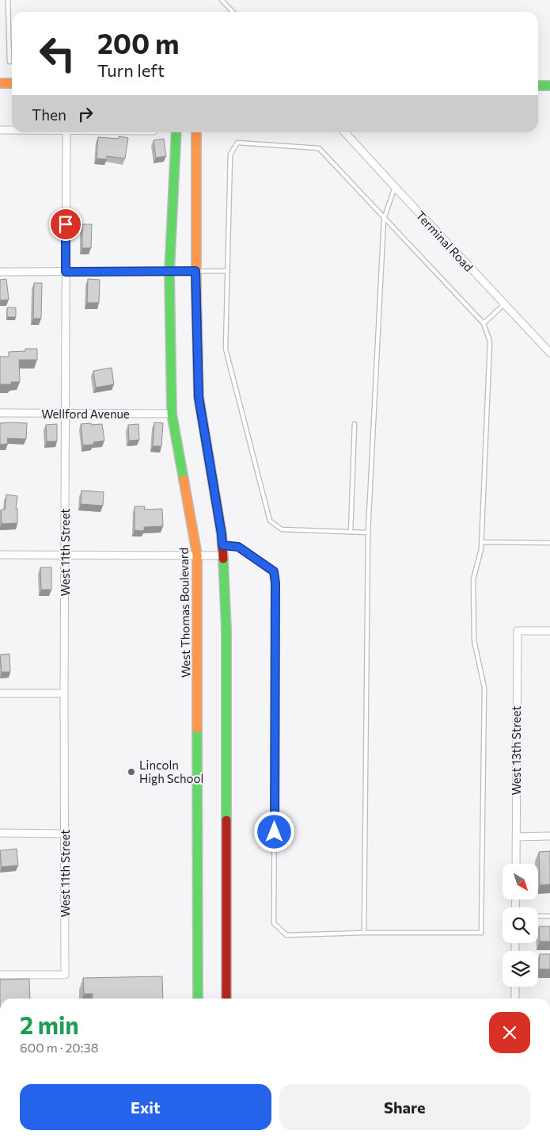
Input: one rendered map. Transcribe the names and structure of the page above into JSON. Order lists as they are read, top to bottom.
{
  "streets": {
    "street": [
      "Terminal Road",
      "Wellford Avenue",
      "West 11th Street",
      "West Thomas Boulevard",
      "West 13th Street"
    ]
  },
  "crossings": [
    ["Wellford Avenue", "West 11th Street"],
    ["Wellford Avenue", "West Thomas Boulevard"]
  ],
  "places": ["Lincoln High School"],
  "north": "bottom right",
  "page": {
    "turn": ["200 m", "Turn left"],
    "then": "Then",
    "heading": ["2 min", "600 m · 20:38"],
    "buttons": ["Exit", "Share"]
  }
}
